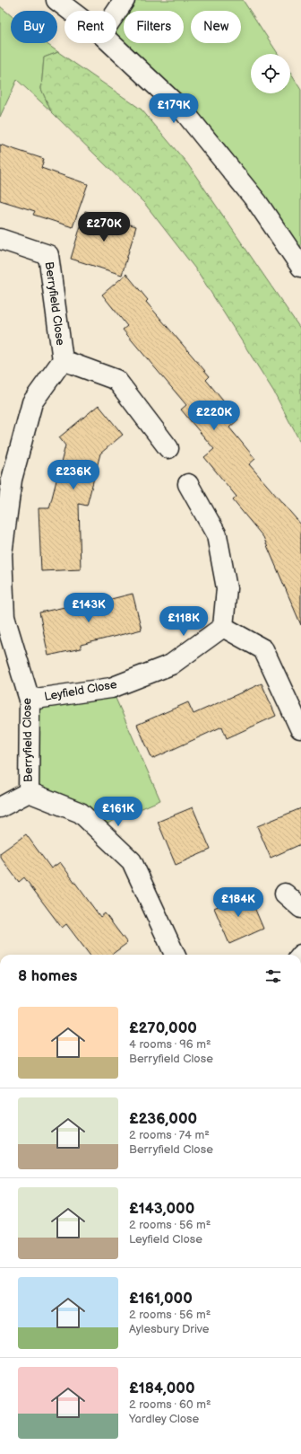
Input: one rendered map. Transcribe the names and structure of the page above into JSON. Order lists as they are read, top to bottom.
{
  "streets": {
    "street": ["Berryfield Close", "Leyfield Close"]
  },
  "crossings": [
    ["Berryfield Close", "Leyfield Close"]
  ],
  "page": {
    "chip": [
      "Buy",
      "Rent",
      "Filters",
      "New"
    ],
    "price": [
      "£179K",
      "£270K",
      "£220K",
      "£236K",
      "£143K",
      "£118K",
      "£161K",
      "£184K"
    ],
    "heading": "8 homes",
    "list": [
      {
        "name": "£270,000",
        "note": "4 rooms · 96 m² · Berryfield Close"
      },
      {
        "name": "£236,000",
        "note": "2 rooms · 74 m² · Berryfield Close"
      },
      {
        "name": "£143,000",
        "note": "2 rooms · 56 m² · Leyfield Close"
      },
      {
        "name": "£161,000",
        "note": "2 rooms · 56 m² · Aylesbury Drive"
      },
      {
        "name": "£184,000",
        "note": "2 rooms · 60 m² · Yardley Close"
      }
    ]
  }
}
